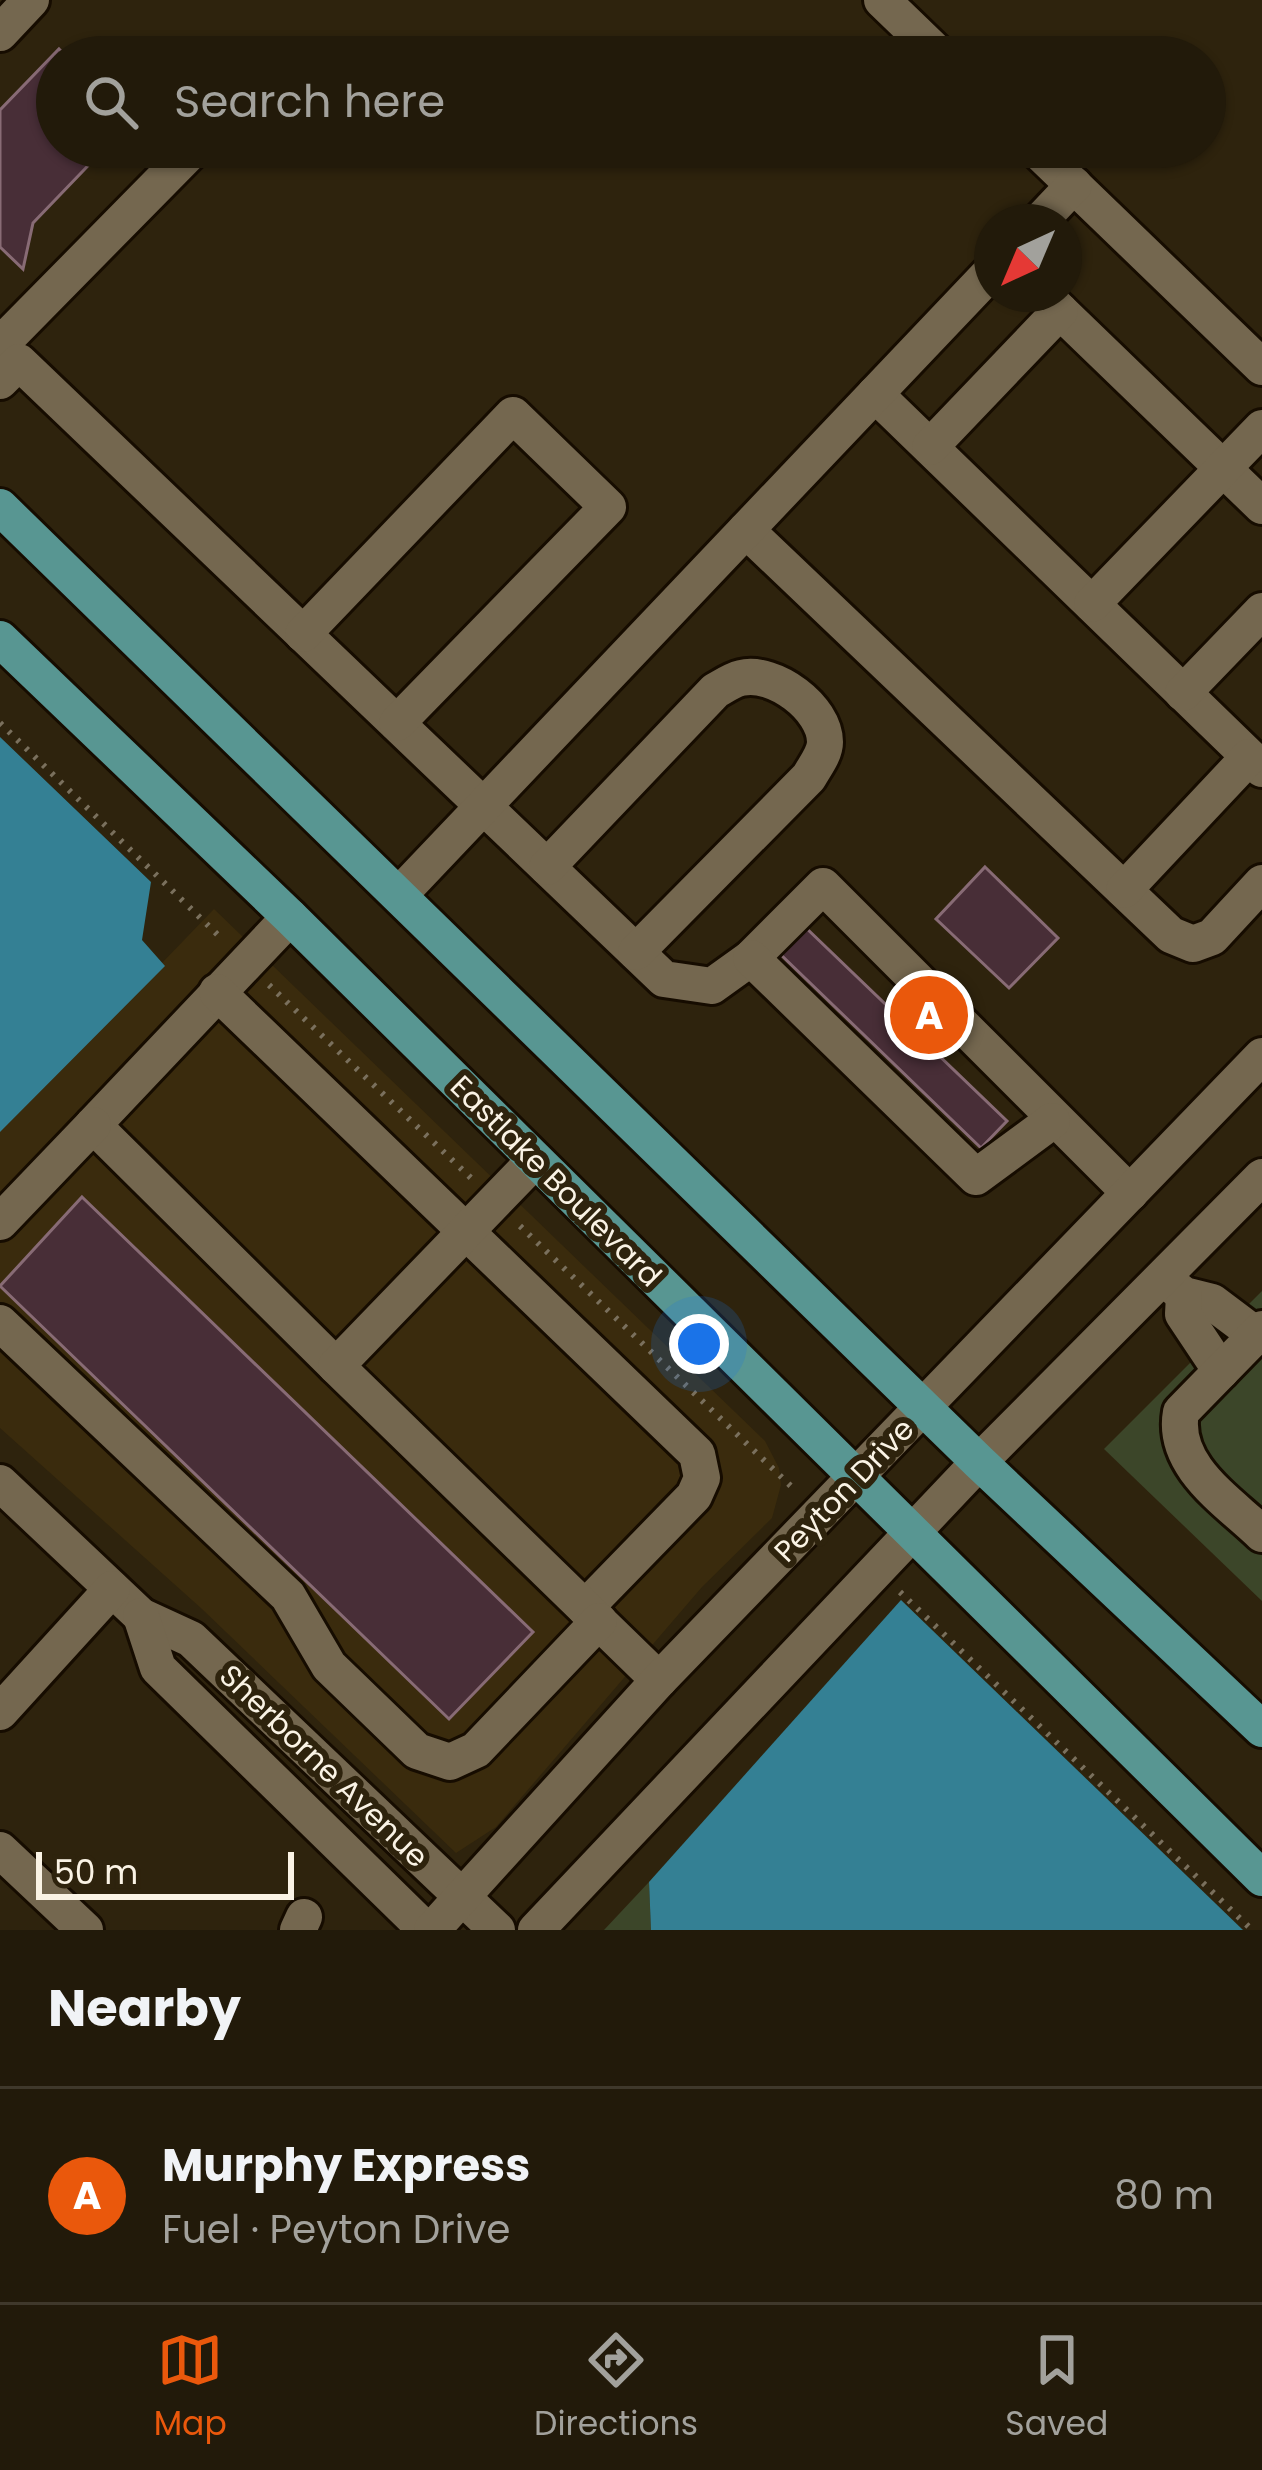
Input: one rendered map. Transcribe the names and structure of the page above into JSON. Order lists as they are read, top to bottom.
{
  "streets": {
    "main road": ["Eastlake Boulevard"],
    "street": ["Peyton Drive", "Sherborne Avenue"]
  },
  "crossings": [
    ["Eastlake Boulevard", "Peyton Drive"],
    ["Peyton Drive", "Sherborne Avenue"]
  ],
  "scale_bar": "50 m",
  "north": "bottom left",
  "page": {
    "search": "Search here",
    "pins": "A",
    "scale": "50 m",
    "heading": "Nearby",
    "list": [
      {
        "mark": "A",
        "name": "Murphy Express",
        "note": "Fuel · Peyton Drive",
        "value": "80 m"
      }
    ],
    "nav": ["Map", "Directions", "Saved"]
  }
}
